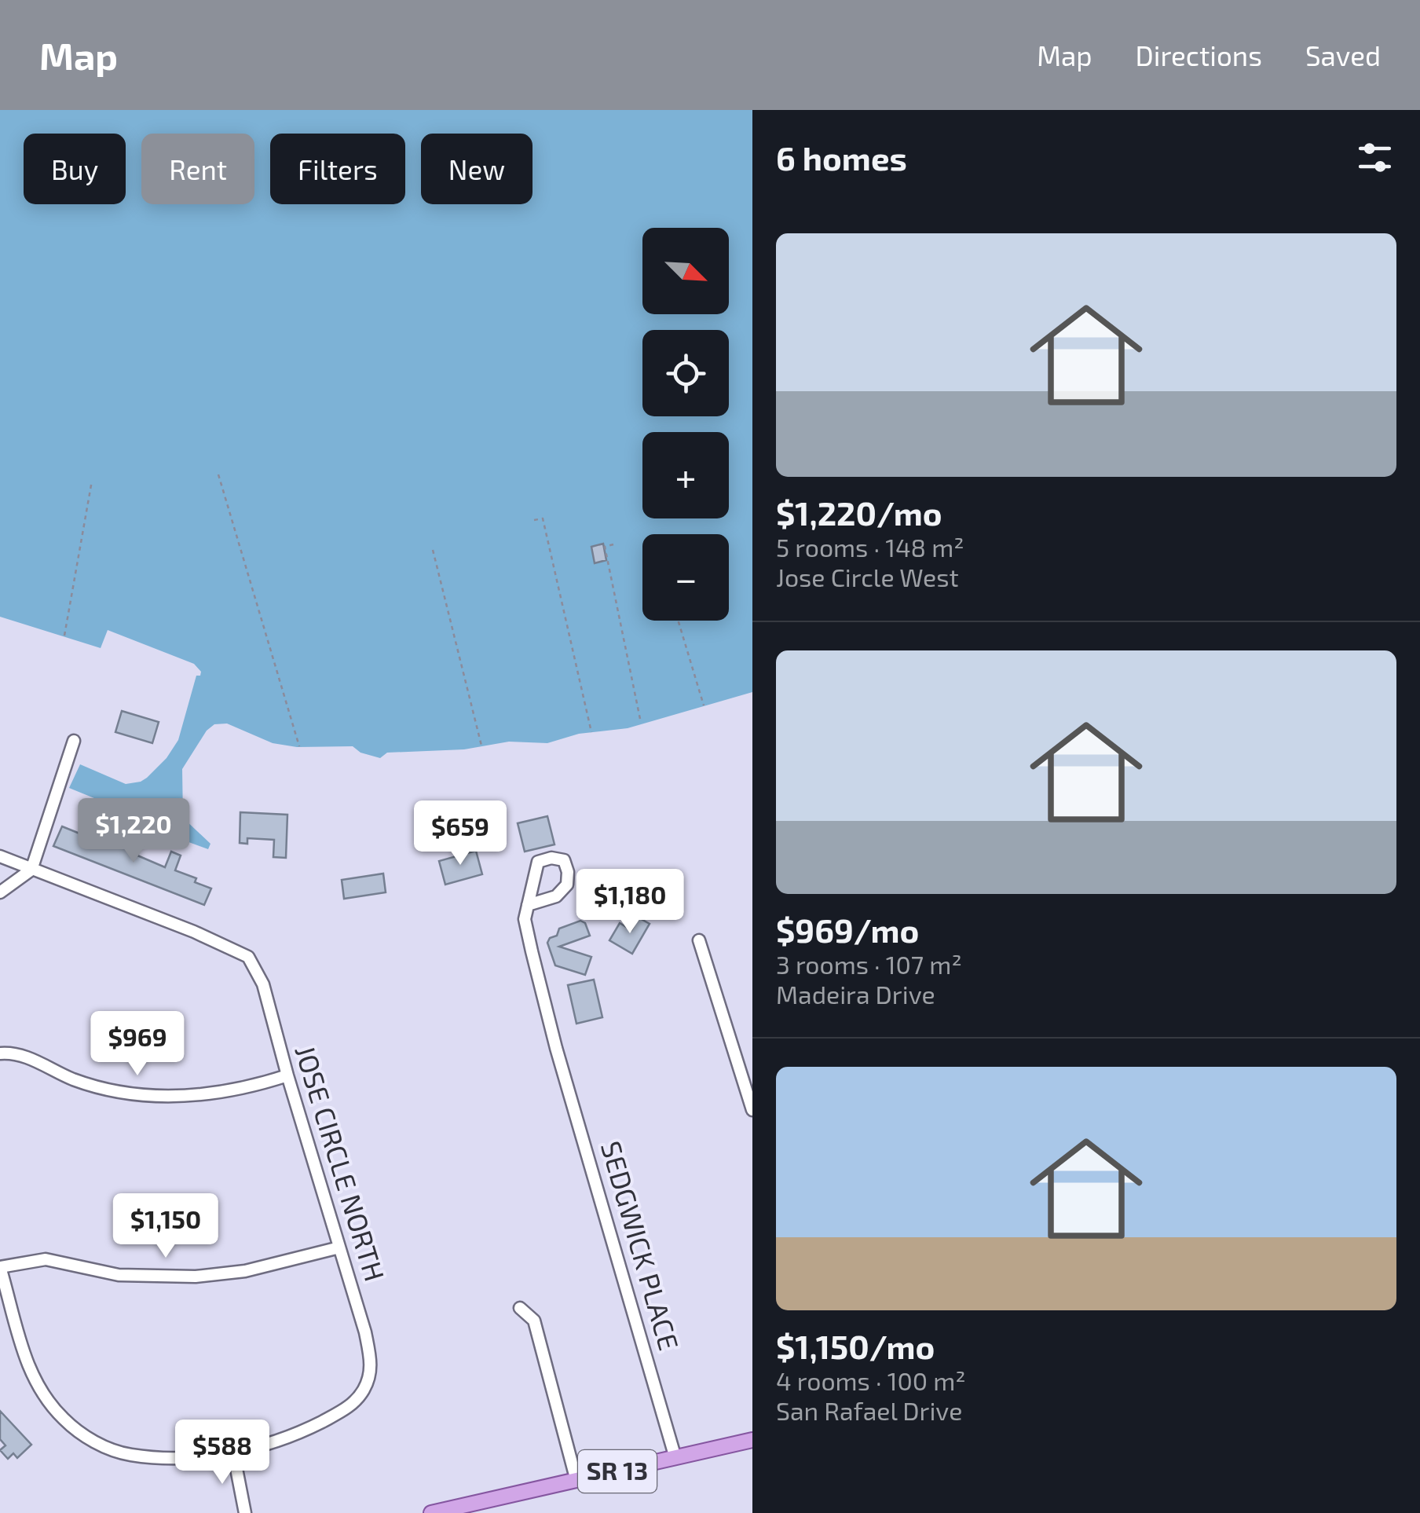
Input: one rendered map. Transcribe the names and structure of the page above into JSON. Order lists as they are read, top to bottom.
{
  "streets": {
    "main road": ["SR 13"],
    "street": ["JOSE CIRCLE NORTH", "SEDGWICK PLACE"]
  },
  "crossings": [
    ["SEDGWICK PLACE", "SR 13"]
  ],
  "north": "bottom right",
  "page": {
    "header": "Map",
    "nav": ["Map", "Directions", "Saved"],
    "heading": "6 homes",
    "chip": [
      "Buy",
      "Rent",
      "Filters",
      "New"
    ],
    "list": [
      {
        "name": "$1,220/mo",
        "note": "5 rooms · 148 m² · Jose Circle West"
      },
      {
        "name": "$969/mo",
        "note": "3 rooms · 107 m² · Madeira Drive"
      },
      {
        "name": "$1,150/mo",
        "note": "4 rooms · 100 m² · San Rafael Drive"
      }
    ],
    "map_buttons": ["+", "−"],
    "price": [
      "$1,220",
      "$659",
      "$1,180",
      "$969",
      "$1,150",
      "$588"
    ]
  }
}
